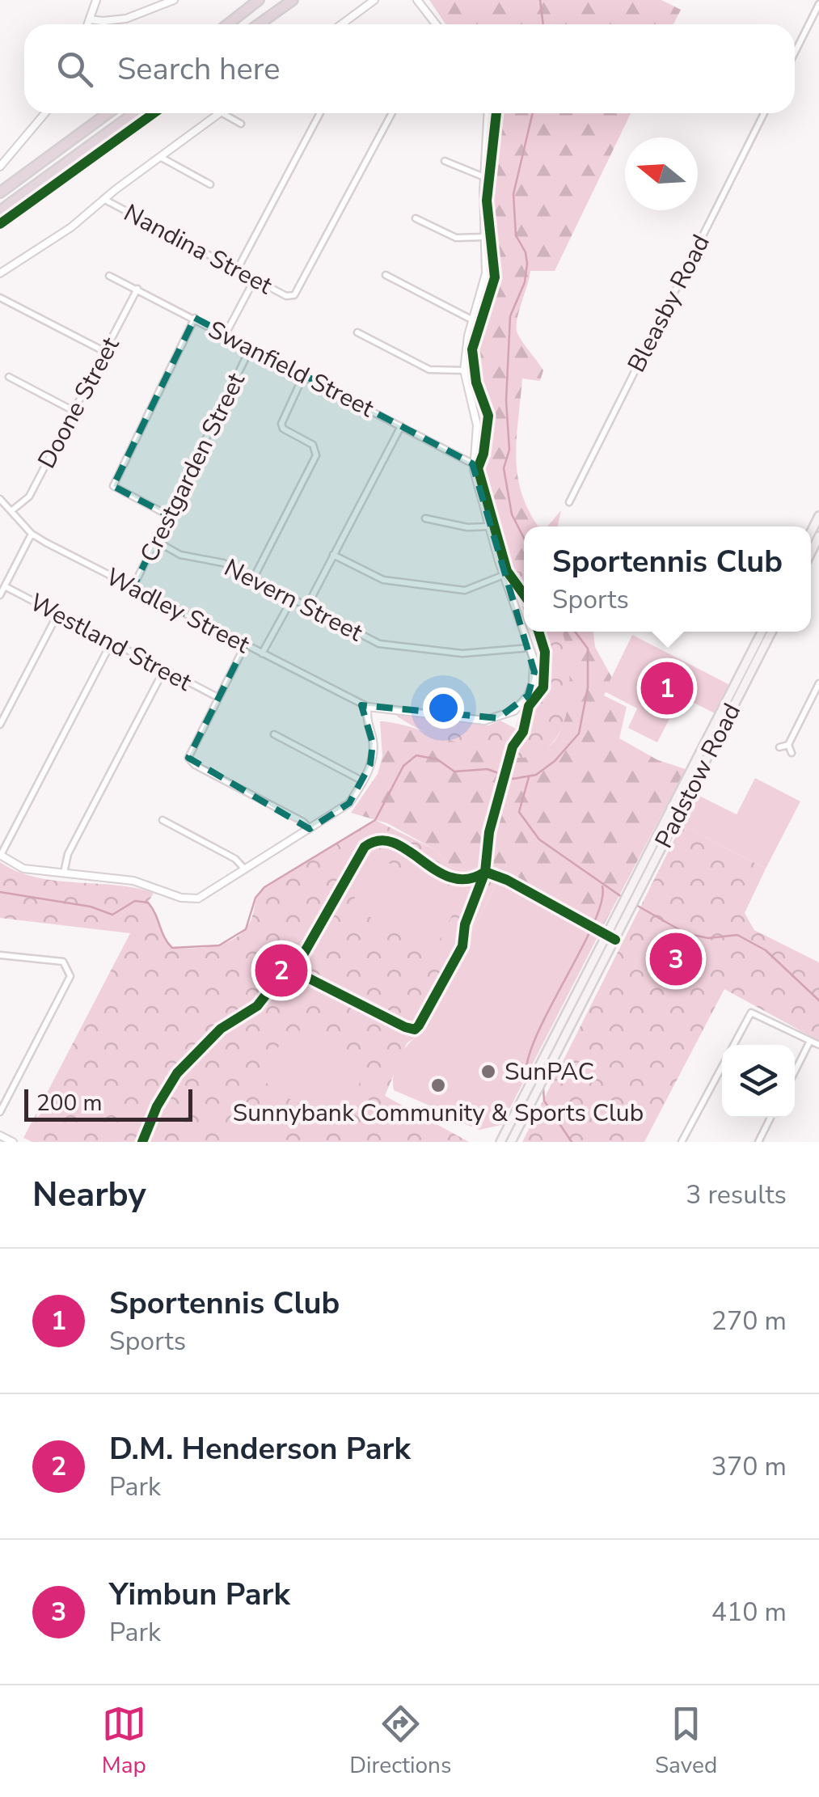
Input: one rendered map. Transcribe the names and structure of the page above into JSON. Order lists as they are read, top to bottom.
{
  "streets": {
    "main road": ["Padstow Road"],
    "street": [
      "Nandina Street",
      "Bleasby Road",
      "Swanfield Street",
      "Doone Street",
      "Crestgarden Street",
      "Nevern Street",
      "Wadley Street",
      "Westland Street"
    ]
  },
  "crossings": [
    ["Swanfield Street", "Doone Street"],
    ["Swanfield Street", "Crestgarden Street"],
    ["Doone Street", "Wadley Street"],
    ["Crestgarden Street", "Nevern Street"],
    ["Crestgarden Street", "Wadley Street"]
  ],
  "places": ["SunPAC", "Sunnybank Community & Sports Club"],
  "scale_bar": "200 m",
  "north": "left",
  "page": {
    "search": "Search here",
    "popup": ["Sportennis Club", "Sports"],
    "pins": ["1", "3", "2"],
    "scale": "200 m",
    "heading": ["Nearby", "3 results"],
    "list": [
      {
        "mark": "1",
        "name": "Sportennis Club",
        "note": "Sports",
        "value": "270 m"
      },
      {
        "mark": "2",
        "name": "D.M. Henderson Park",
        "note": "Park",
        "value": "370 m"
      },
      {
        "mark": "3",
        "name": "Yimbun Park",
        "note": "Park",
        "value": "410 m"
      }
    ],
    "nav": ["Map", "Directions", "Saved"]
  }
}
